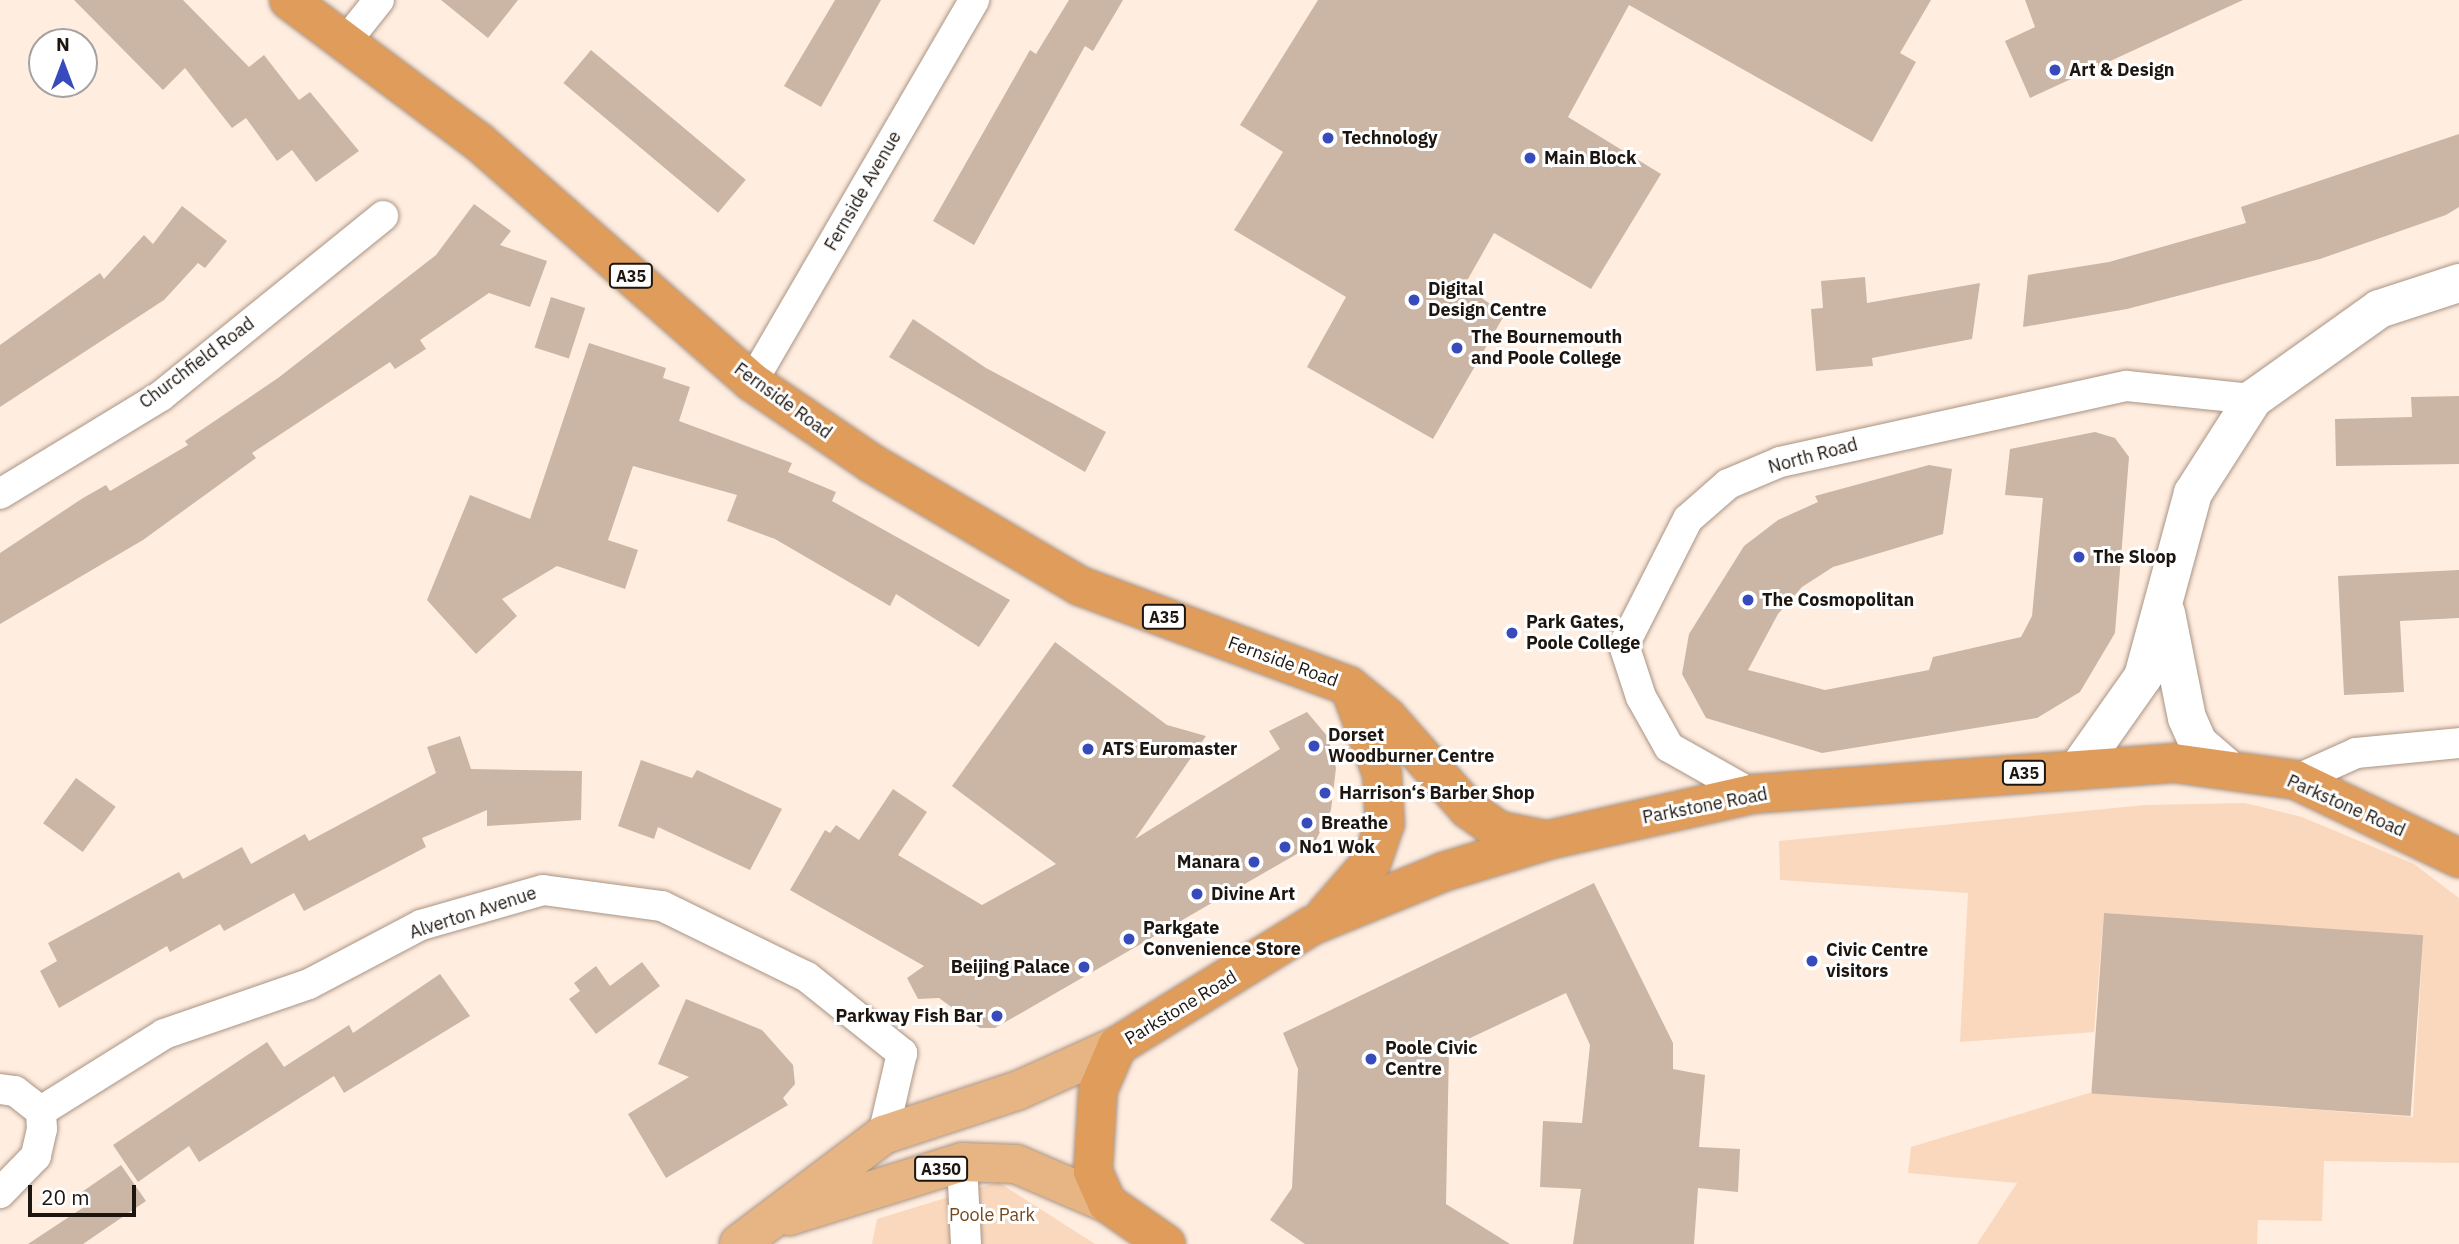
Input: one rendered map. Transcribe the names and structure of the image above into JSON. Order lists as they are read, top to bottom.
{
  "streets": {
    "highway": ["A35", "Fernside Road", "Parkstone Road"],
    "main road": ["A350"],
    "street": [
      "Fernside Avenue",
      "Churchfield Road",
      "North Road",
      "Alverton Avenue"
    ]
  },
  "crossings": [
    ["Fernside Avenue", "Fernside Road"],
    ["A35", "Parkstone Road"],
    ["Fernside Road", "Parkstone Road"],
    ["North Road", "Parkstone Road"],
    ["Parkstone Road", "Alverton Avenue"]
  ],
  "parks": ["Poole Park"],
  "places": [
    "Art & Design",
    "Technology",
    "Main Block",
    "Digital Design Centre",
    "The Bournemouth and Poole College",
    "The Sloop",
    "The Cosmopolitan",
    "Park Gates, Poole College",
    "Dorset Woodburner Centre",
    "ATS Euromaster",
    "Harrison‘s Barber Shop",
    "Breathe",
    "No1 Wok",
    "Manara",
    "Divine Art",
    "Parkgate Convenience Store",
    "Civic Centre visitors",
    "Beijing Palace",
    "Parkway Fish Bar",
    "Poole Civic Centre"
  ],
  "scale_bar": "20 m",
  "north": "top"
}
